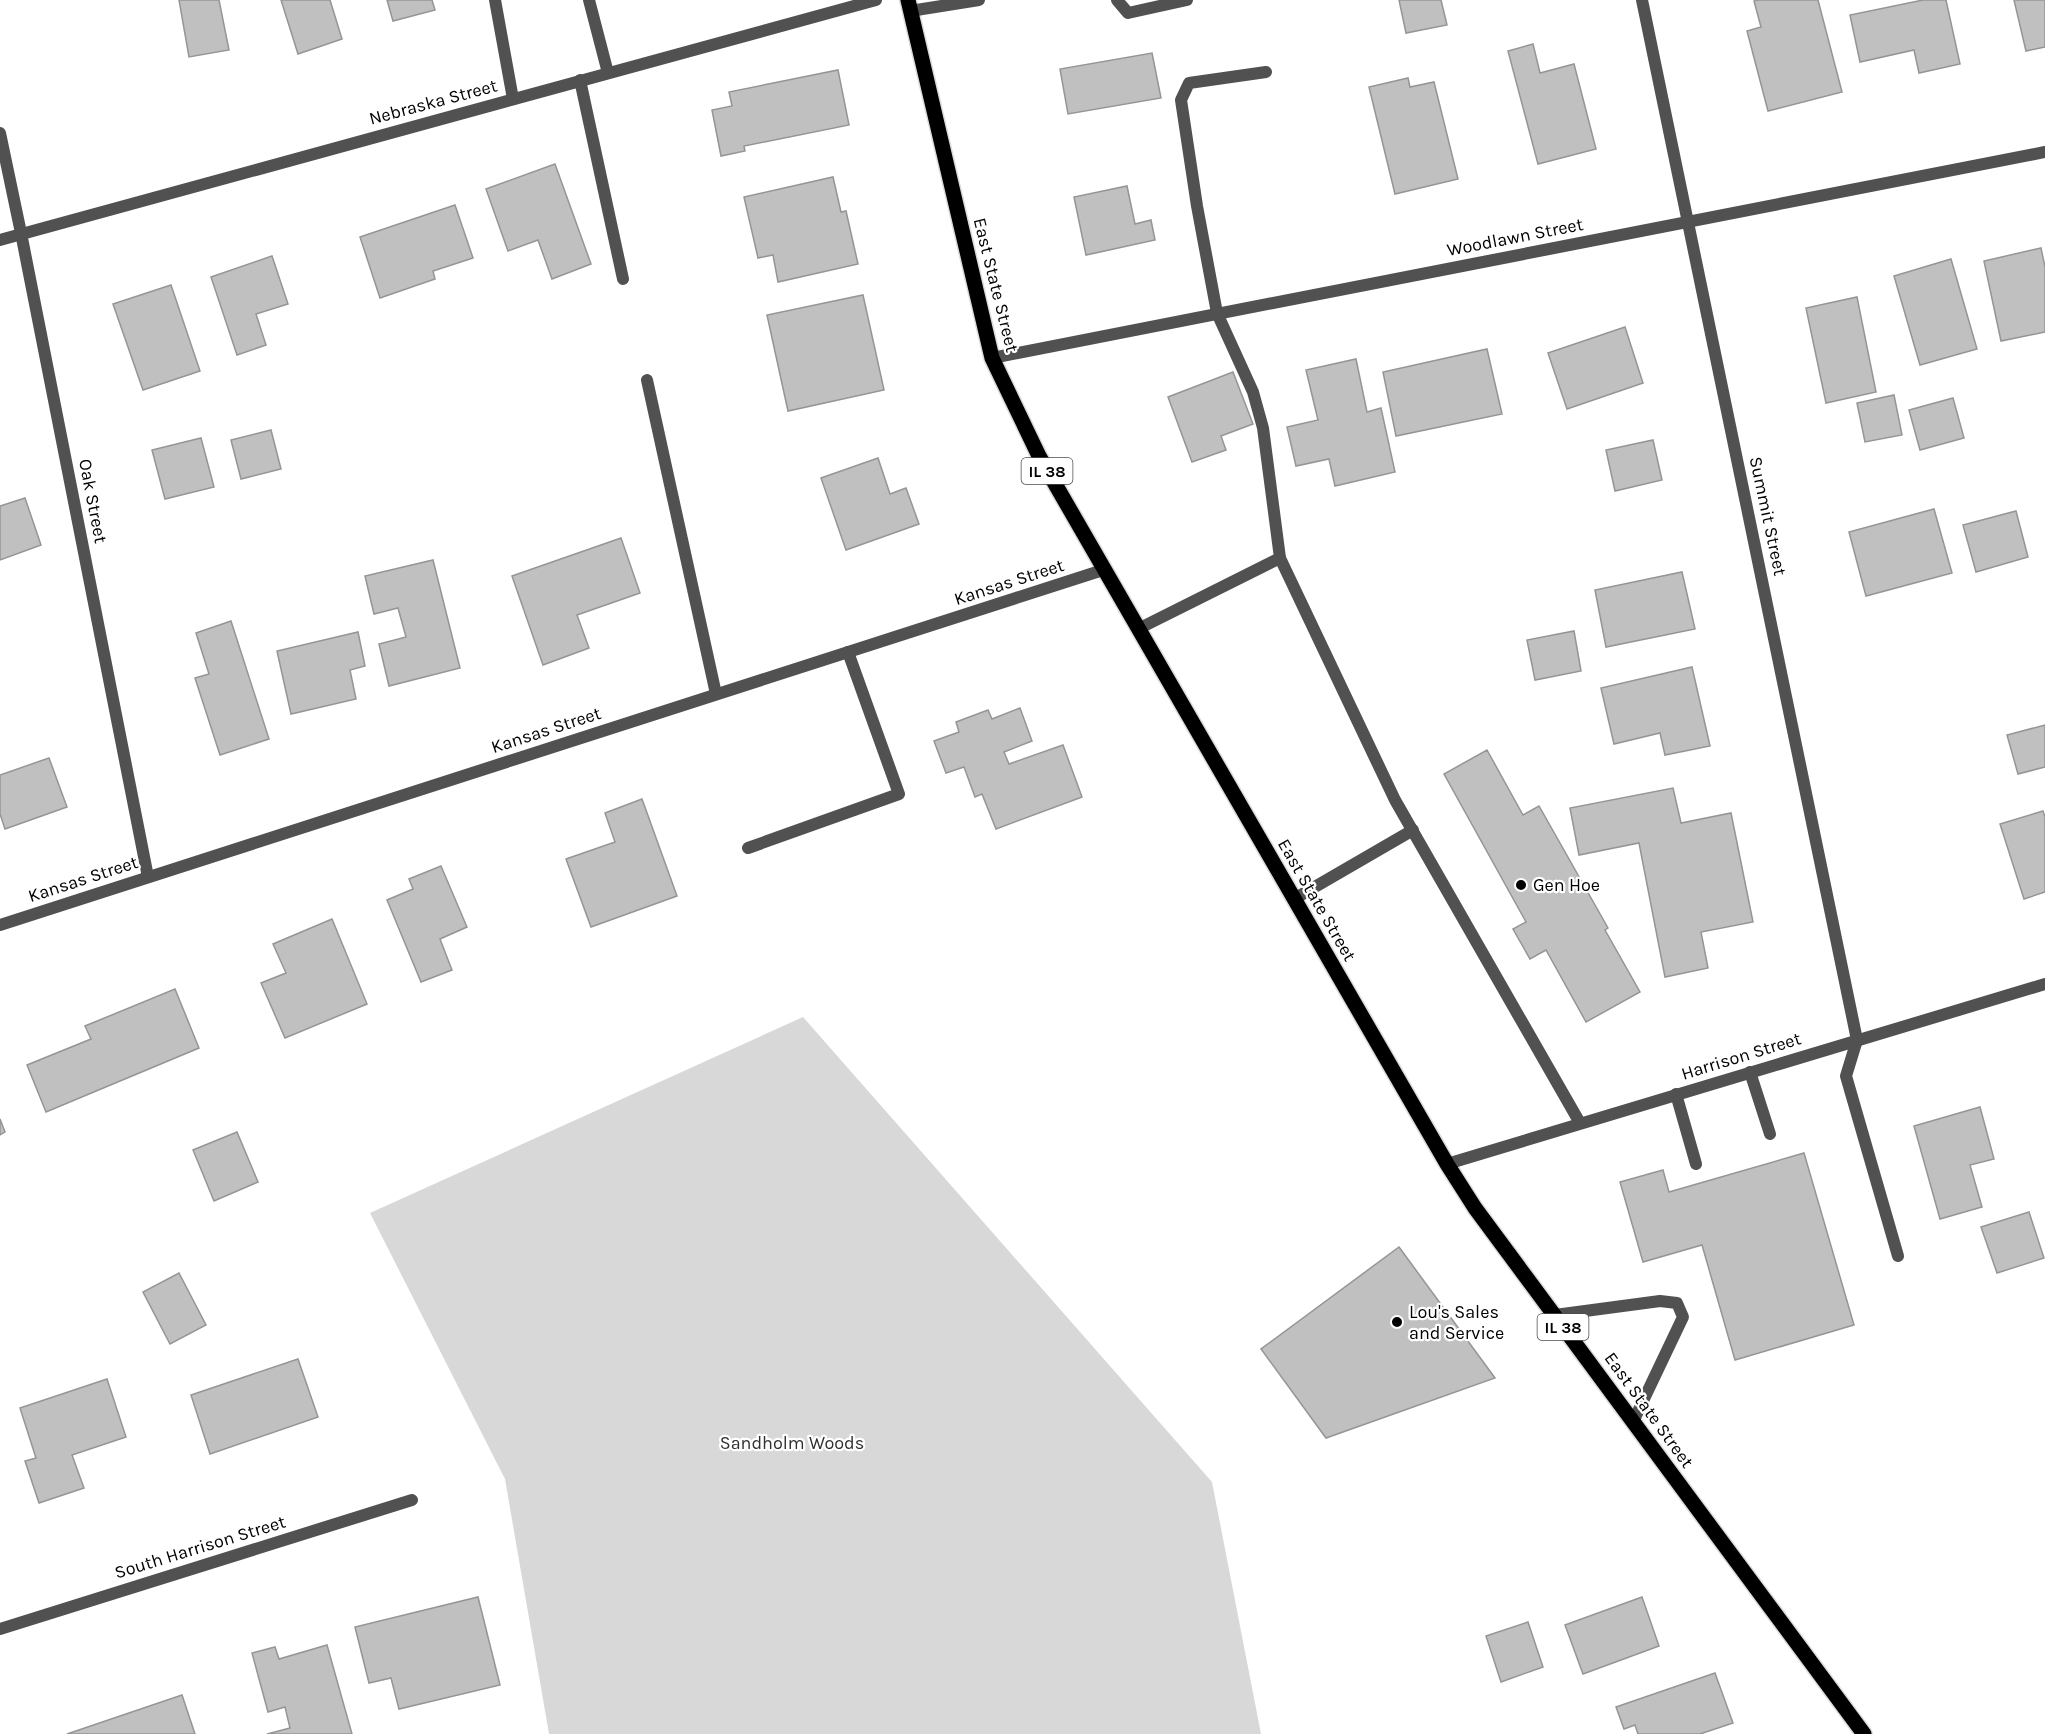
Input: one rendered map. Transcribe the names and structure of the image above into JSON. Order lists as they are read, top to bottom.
{
  "streets": {
    "main road": ["East State Street", "IL 38"],
    "street": [
      "Nebraska Street",
      "Woodlawn Street",
      "Oak Street",
      "Summit Street",
      "Kansas Street",
      "Harrison Street",
      "South Harrison Street"
    ]
  },
  "crossings": [
    ["Nebraska Street", "Oak Street"],
    ["Woodlawn Street", "East State Street"],
    ["Woodlawn Street", "Summit Street"],
    ["East State Street", "Kansas Street"],
    ["East State Street", "Harrison Street"],
    ["Oak Street", "Kansas Street"],
    ["Summit Street", "Harrison Street"]
  ],
  "parks": ["Sandholm Woods"],
  "places": ["Gen Hoe", "Lou's Sales and Service"]
}
